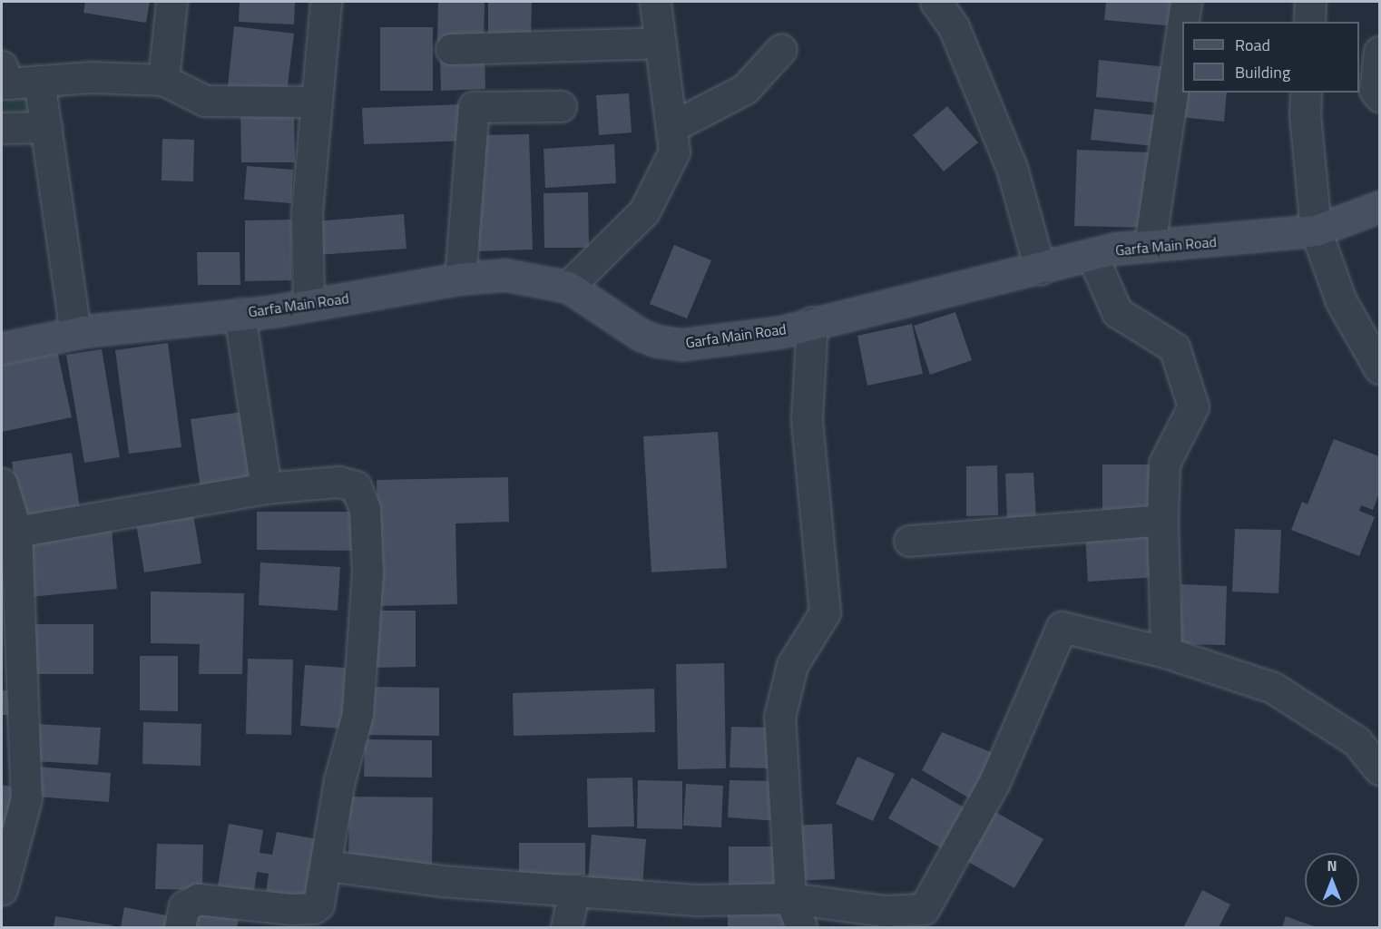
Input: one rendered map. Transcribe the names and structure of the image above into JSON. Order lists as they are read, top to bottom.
{
  "streets": {
    "main road": ["Garfa Main Road"]
  },
  "legend": ["Road", "Building"],
  "north": "top"
}
